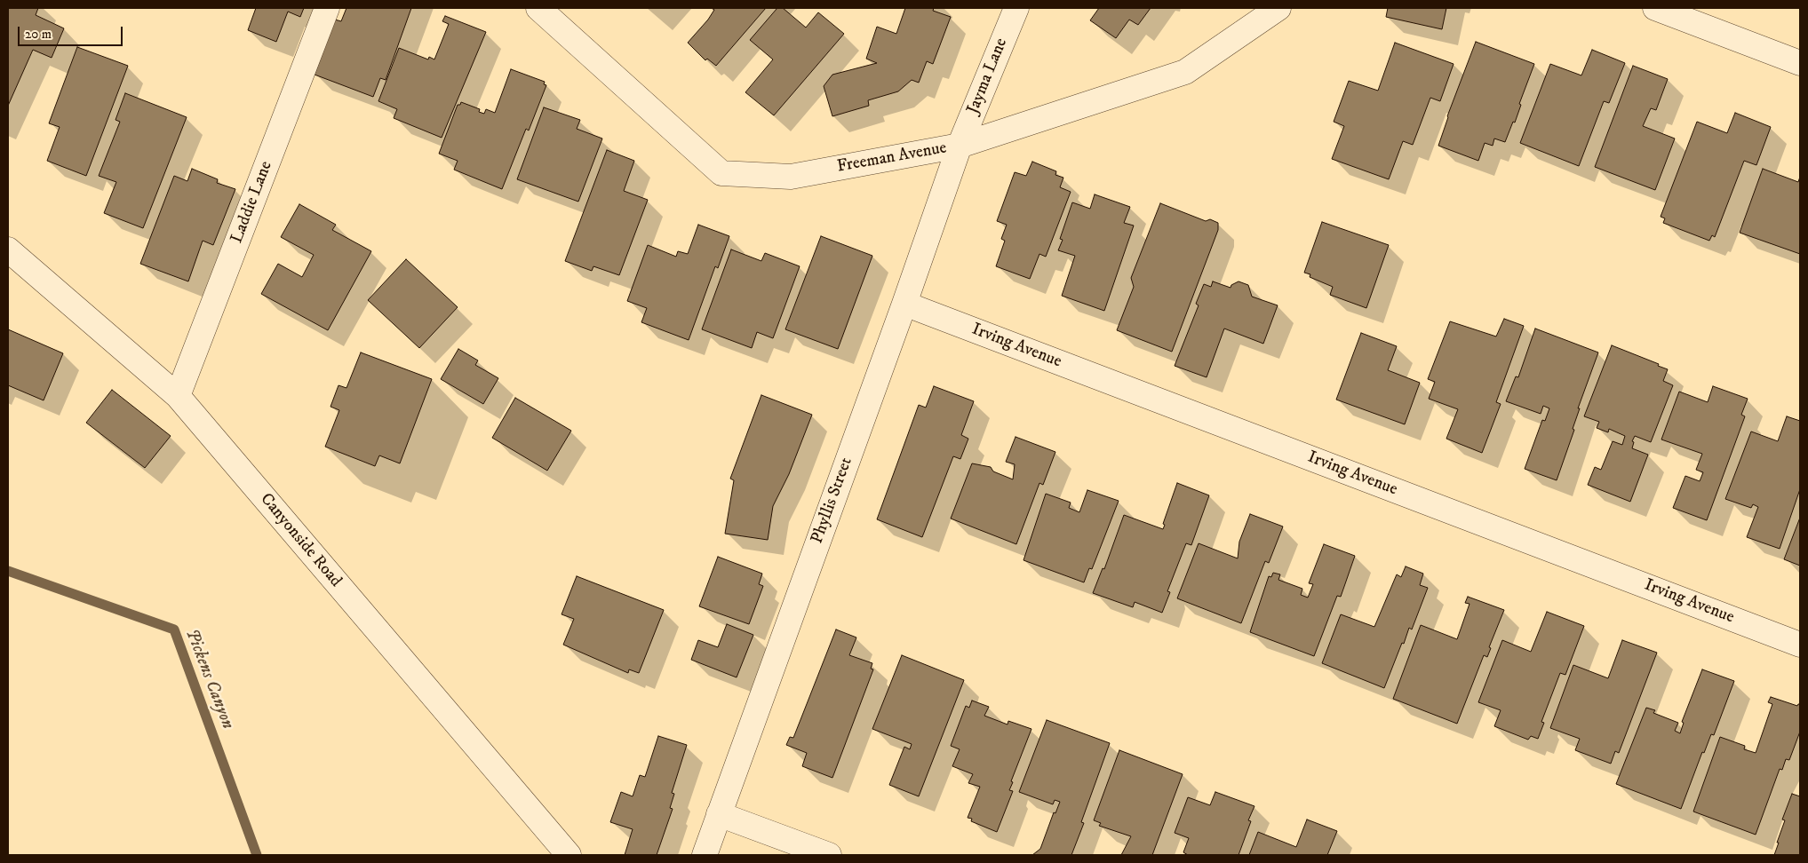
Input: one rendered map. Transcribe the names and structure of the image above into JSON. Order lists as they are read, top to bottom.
{
  "streets": {
    "street": [
      "Jayma Lane",
      "Freeman Avenue",
      "Laddie Lane",
      "Irving Avenue",
      "Phyllis Street",
      "Canyonside Road"
    ]
  },
  "crossings": [
    ["Jayma Lane", "Freeman Avenue"],
    ["Jayma Lane", "Phyllis Street"],
    ["Freeman Avenue", "Phyllis Street"],
    ["Laddie Lane", "Canyonside Road"],
    ["Irving Avenue", "Phyllis Street"]
  ],
  "water": ["Pickens Canyon"],
  "scale_bar": "20 m"
}
